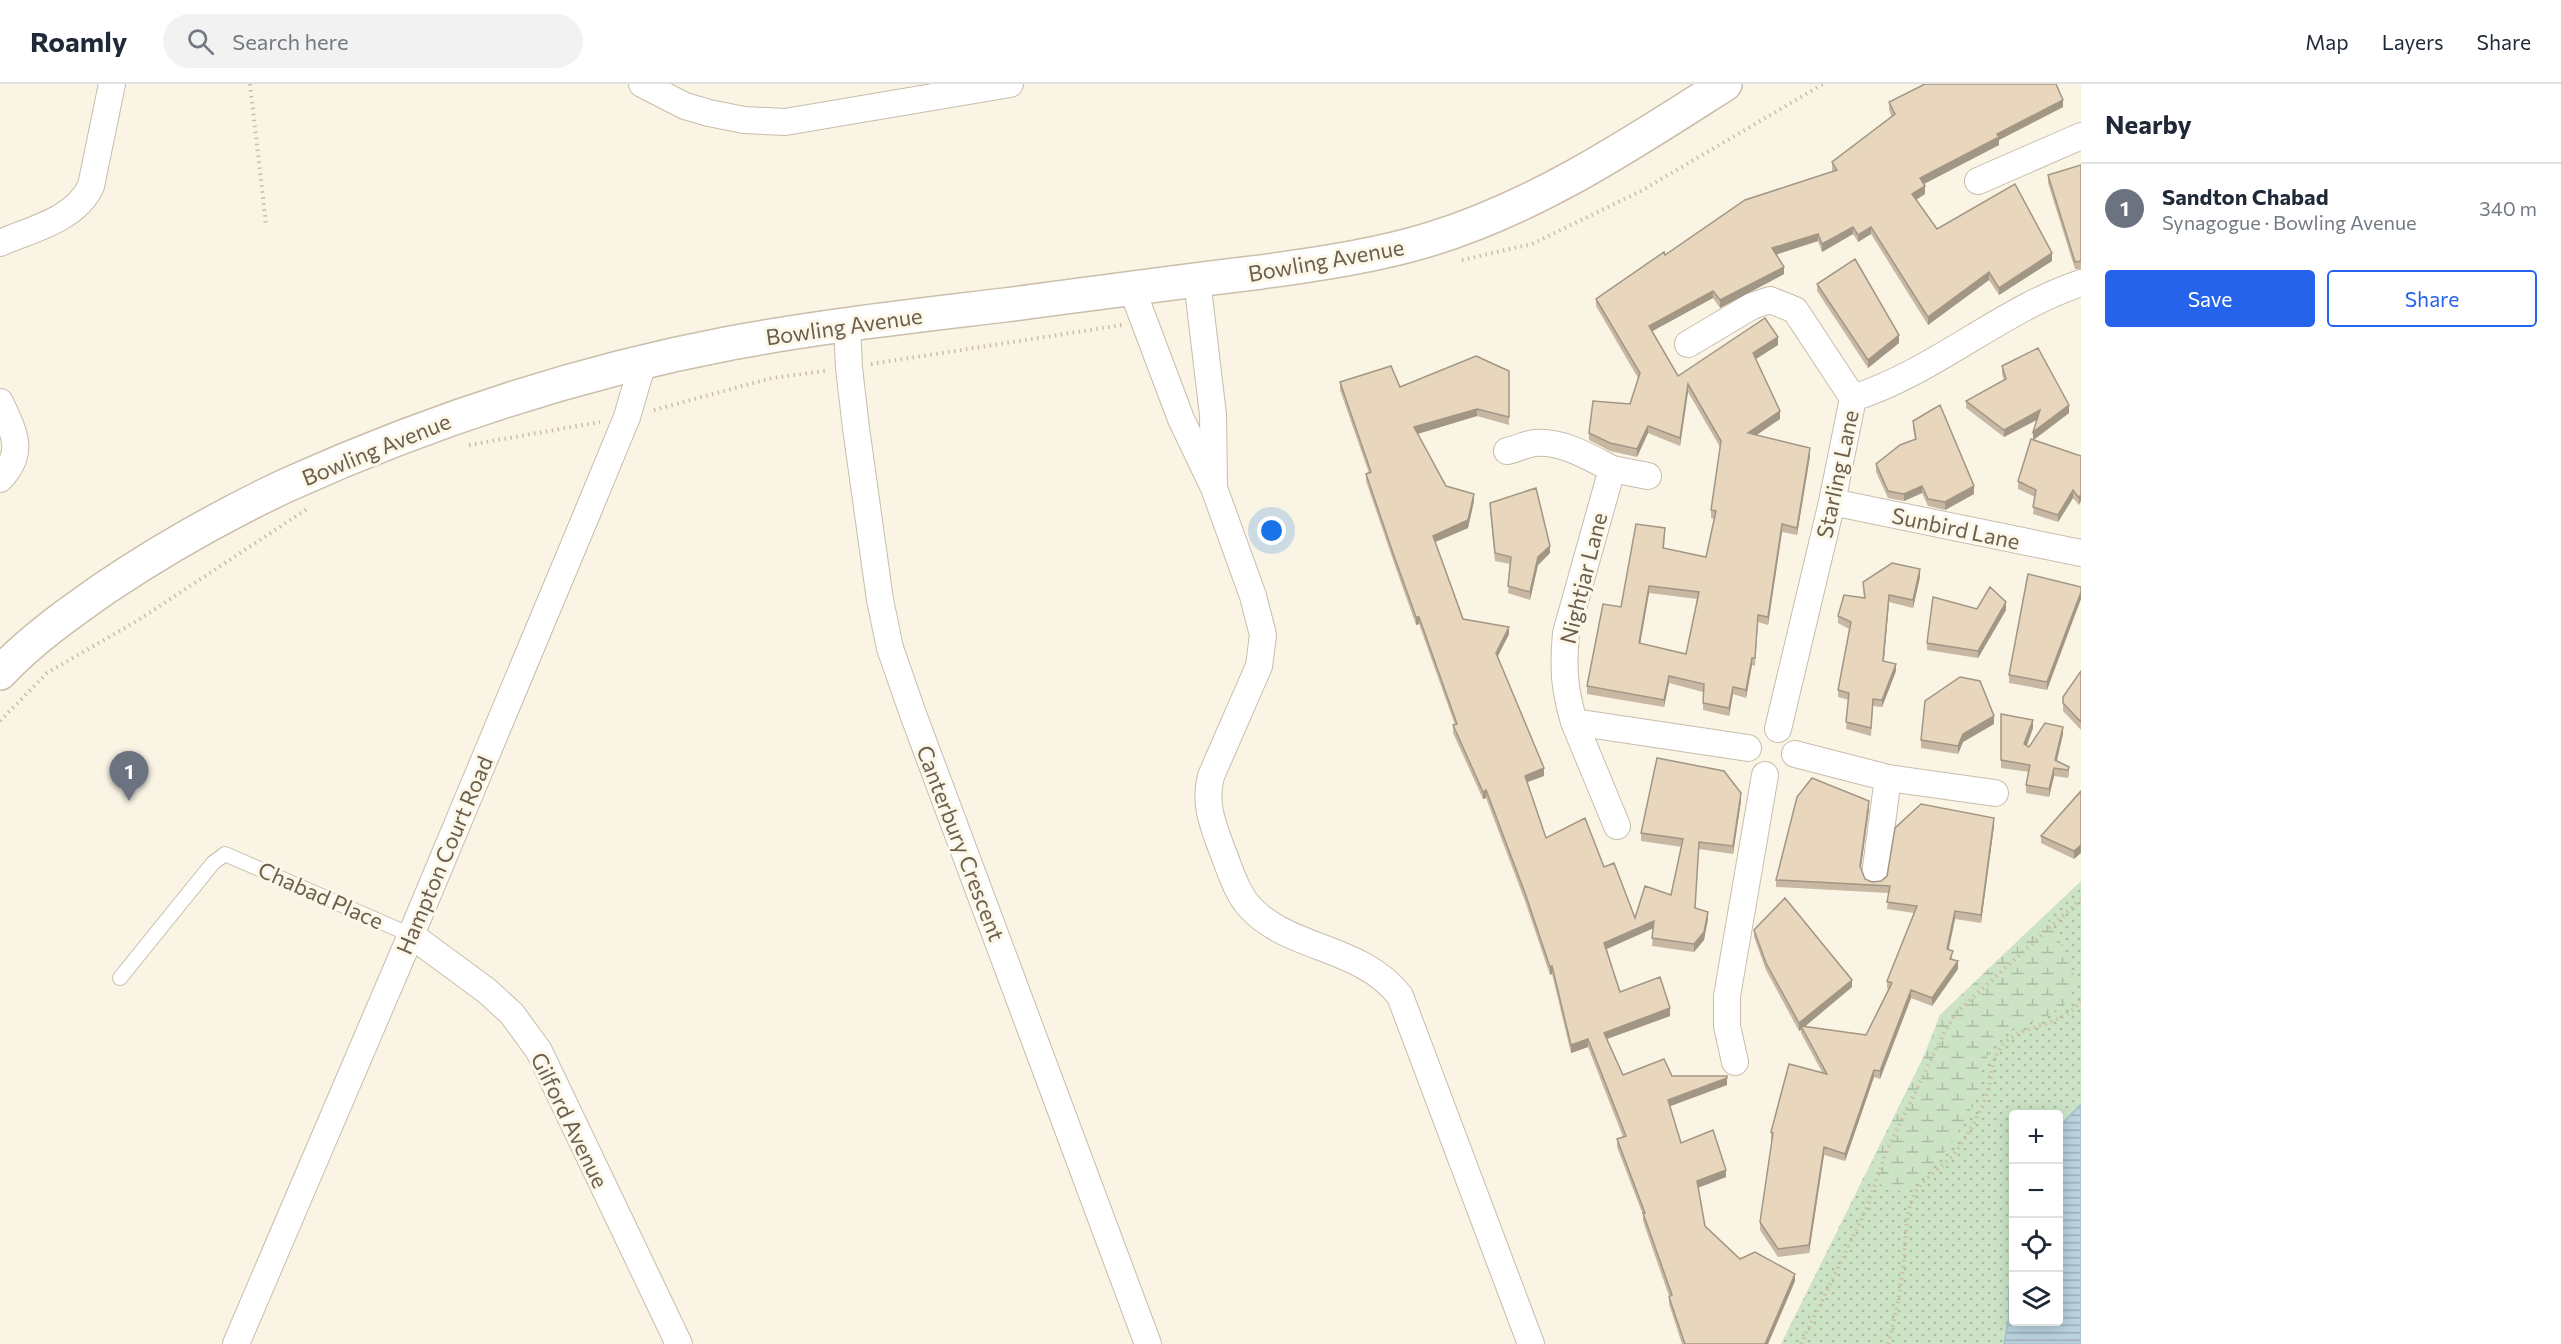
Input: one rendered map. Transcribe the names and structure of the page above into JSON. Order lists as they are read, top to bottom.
{
  "streets": {
    "main road": ["Bowling Avenue"],
    "street": [
      "Starling Lane",
      "Sunbird Lane",
      "Nightjar Lane",
      "Canterbury Crescent",
      "Hampton Court Road",
      "Gilford Avenue"
    ],
    "lane": ["Chabad Place"]
  },
  "crossings": [
    ["Bowling Avenue", "Canterbury Crescent"],
    ["Bowling Avenue", "Hampton Court Road"],
    ["Starling Lane", "Sunbird Lane"],
    ["Hampton Court Road", "Chabad Place"],
    ["Hampton Court Road", "Gilford Avenue"],
    ["Chabad Place", "Gilford Avenue"]
  ],
  "page": {
    "header": "Roamly",
    "search": "Search here",
    "nav": ["Map", "Layers", "Share"],
    "heading": "Nearby",
    "list": [
      {
        "mark": "1",
        "name": "Sandton Chabad",
        "note": "Synagogue · Bowling Avenue",
        "value": "340 m"
      }
    ],
    "buttons": ["Save", "Share"],
    "pins": "1",
    "map_buttons": ["+", "−"]
  }
}
